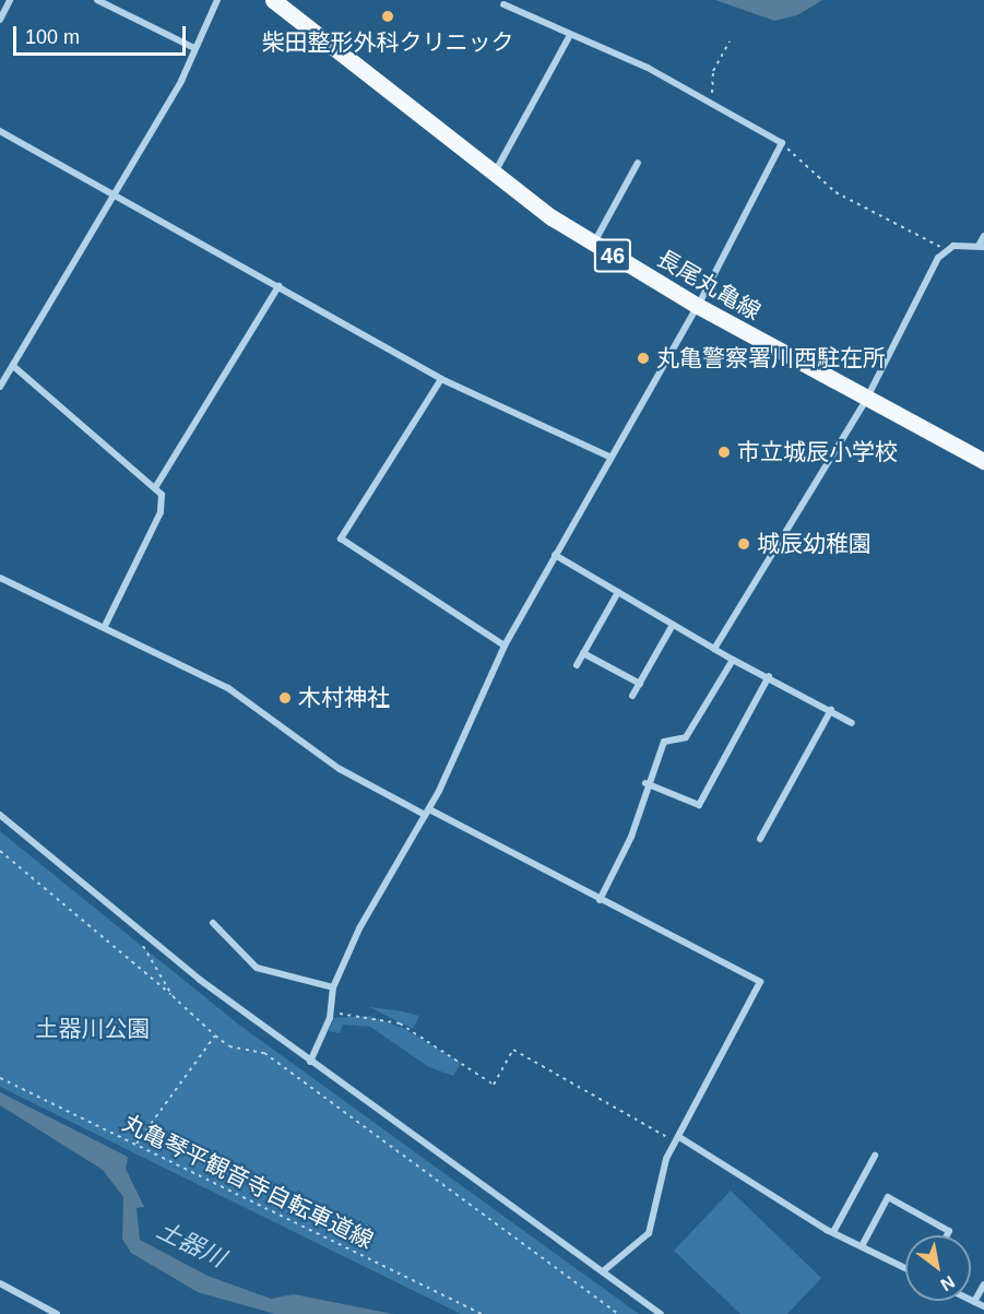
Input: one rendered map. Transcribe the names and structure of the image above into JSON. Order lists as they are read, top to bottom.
{
  "streets": {
    "main road": ["46", "長尾丸亀線"],
    "path": ["丸亀琴平観音寺自転車道線"]
  },
  "water": ["土器川"],
  "parks": ["土器川公園"],
  "places": [
    "柴田整形外科クリニック",
    "丸亀警察署川西駐在所",
    "市立城辰小学校",
    "城辰幼稚園",
    "木村神社"
  ],
  "scale_bar": "100 m",
  "north": "bottom right"
}
